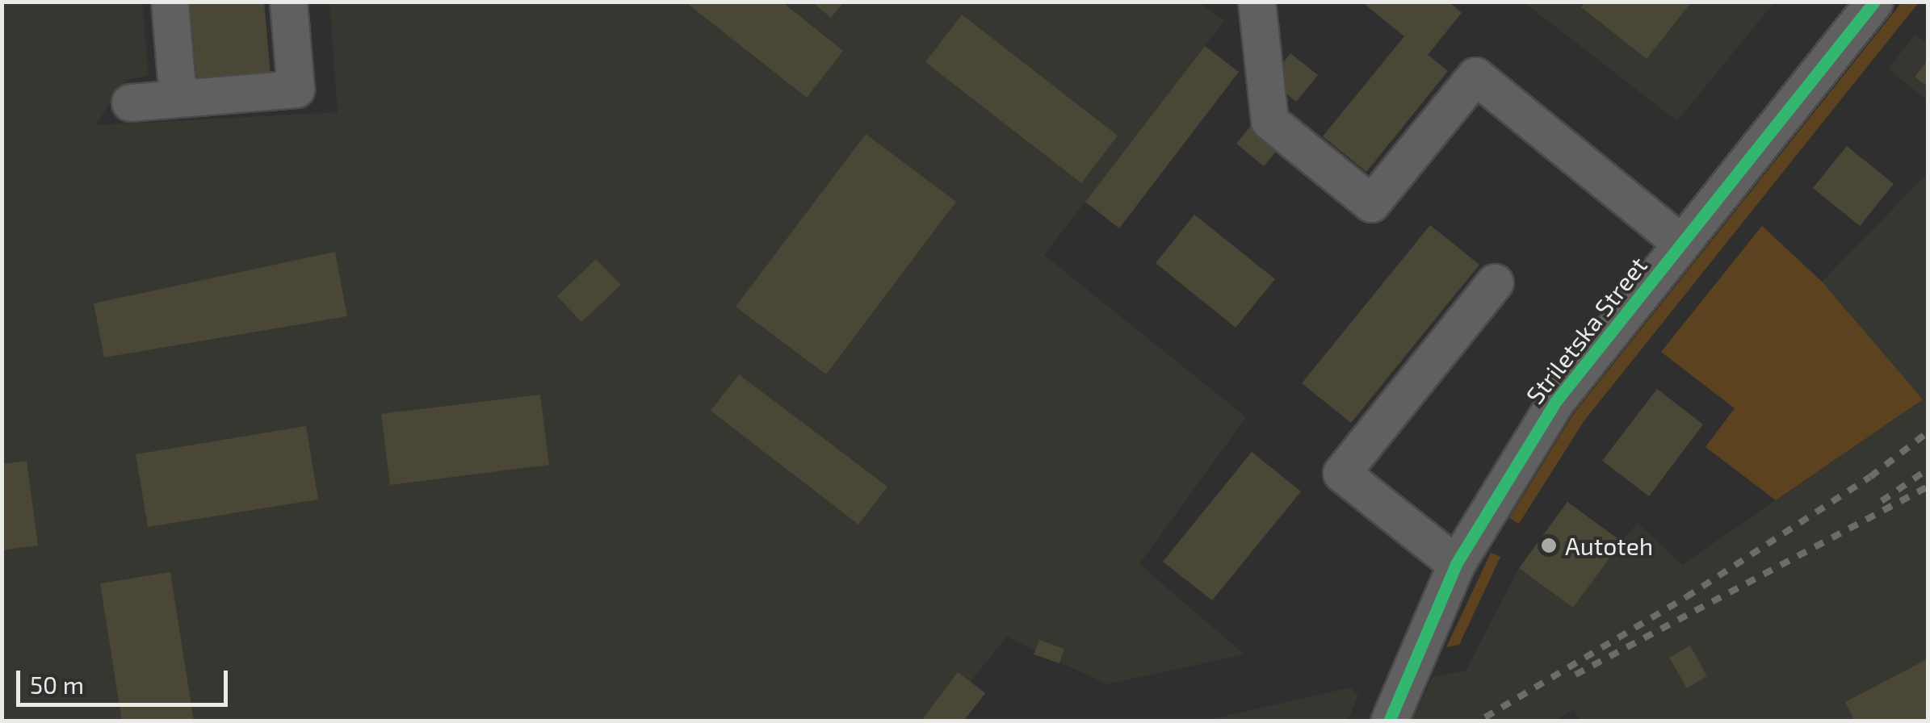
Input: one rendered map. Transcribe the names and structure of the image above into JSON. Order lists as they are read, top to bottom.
{
  "streets": {
    "street": ["Striletska Street"]
  },
  "places": ["Autoteh"],
  "scale_bar": "50 m"
}
